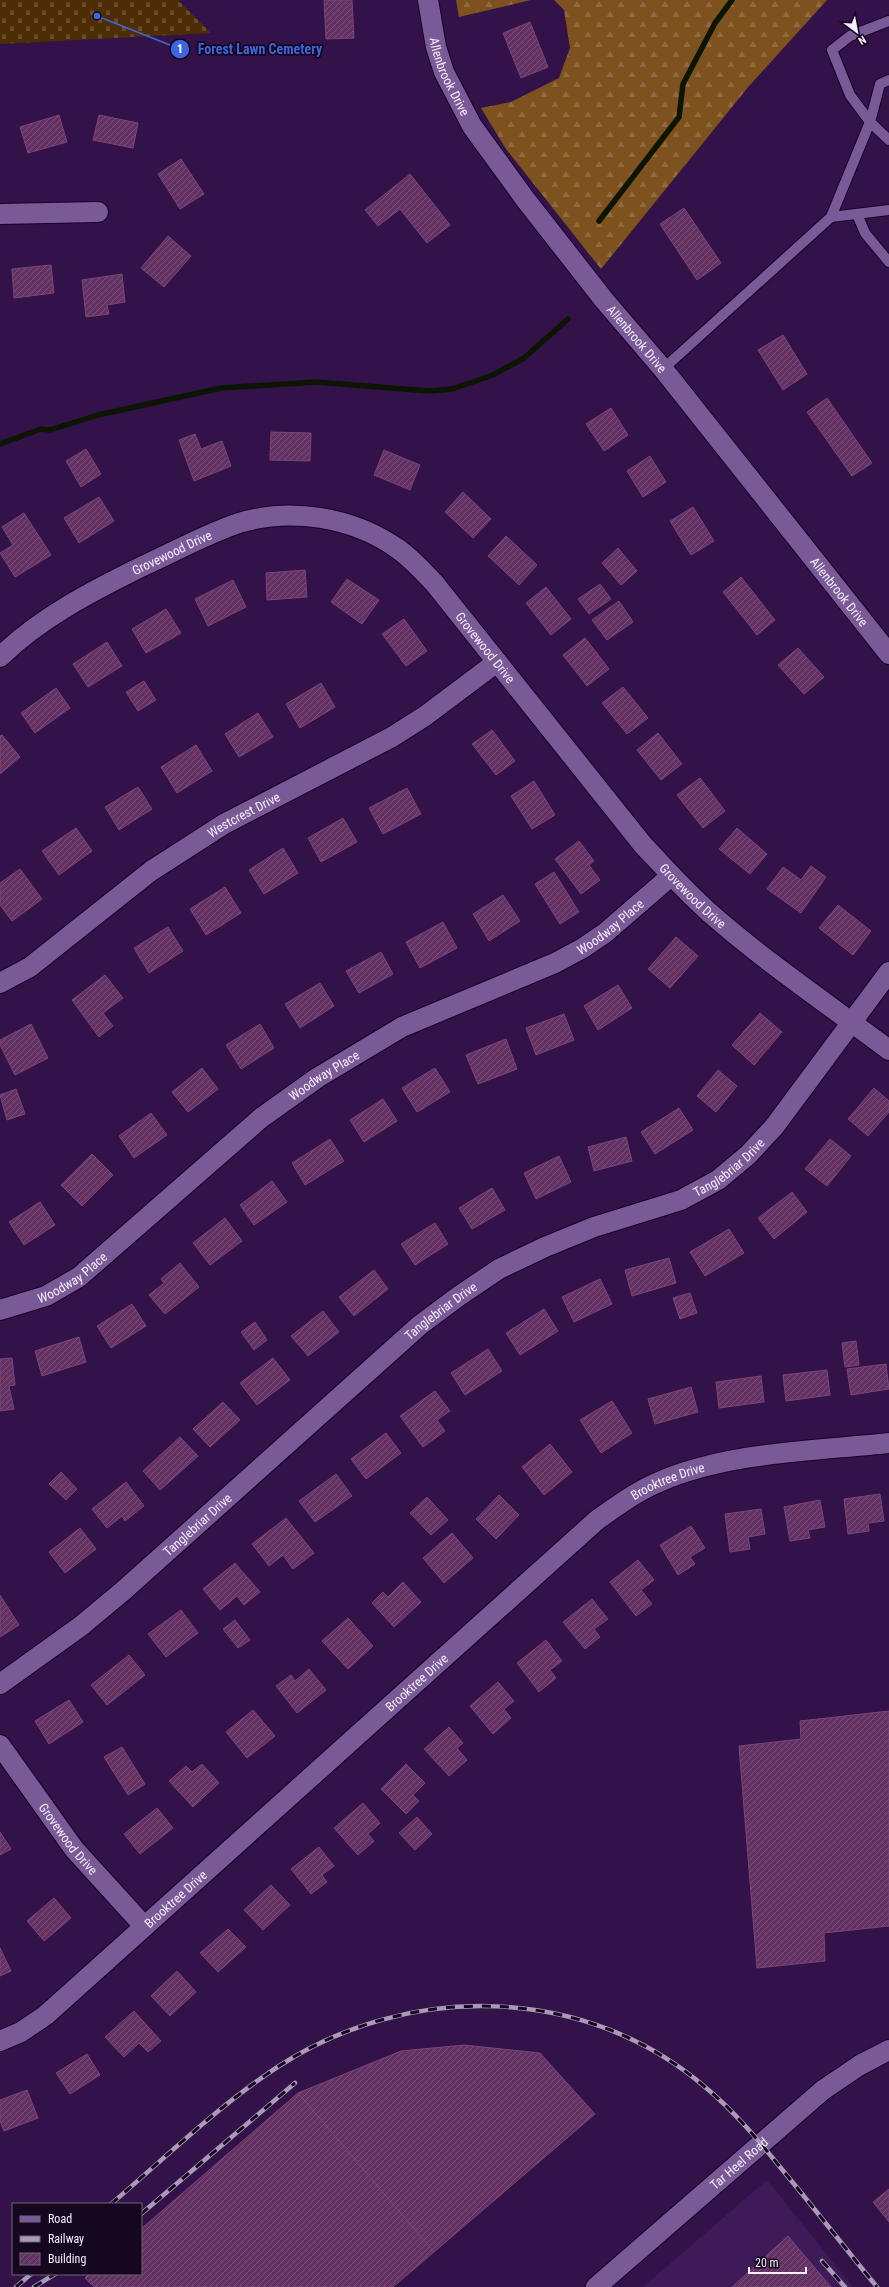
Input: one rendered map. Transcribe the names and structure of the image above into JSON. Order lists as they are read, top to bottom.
{
  "streets": {
    "street": [
      "Allenbrook Drive",
      "Grovewood Drive",
      "Westcrest Drive",
      "Woodway Place",
      "Tanglebriar Drive",
      "Brooktree Drive",
      "Tar Heel Road"
    ]
  },
  "crossings": [
    ["Grovewood Drive", "Westcrest Drive"],
    ["Grovewood Drive", "Woodway Place"],
    ["Grovewood Drive", "Tanglebriar Drive"],
    ["Grovewood Drive", "Brooktree Drive"]
  ],
  "places": ["Forest Lawn Cemetery"],
  "legend": ["Road", "Railway", "Building"],
  "scale_bar": "20 m",
  "north": "bottom right"
}
